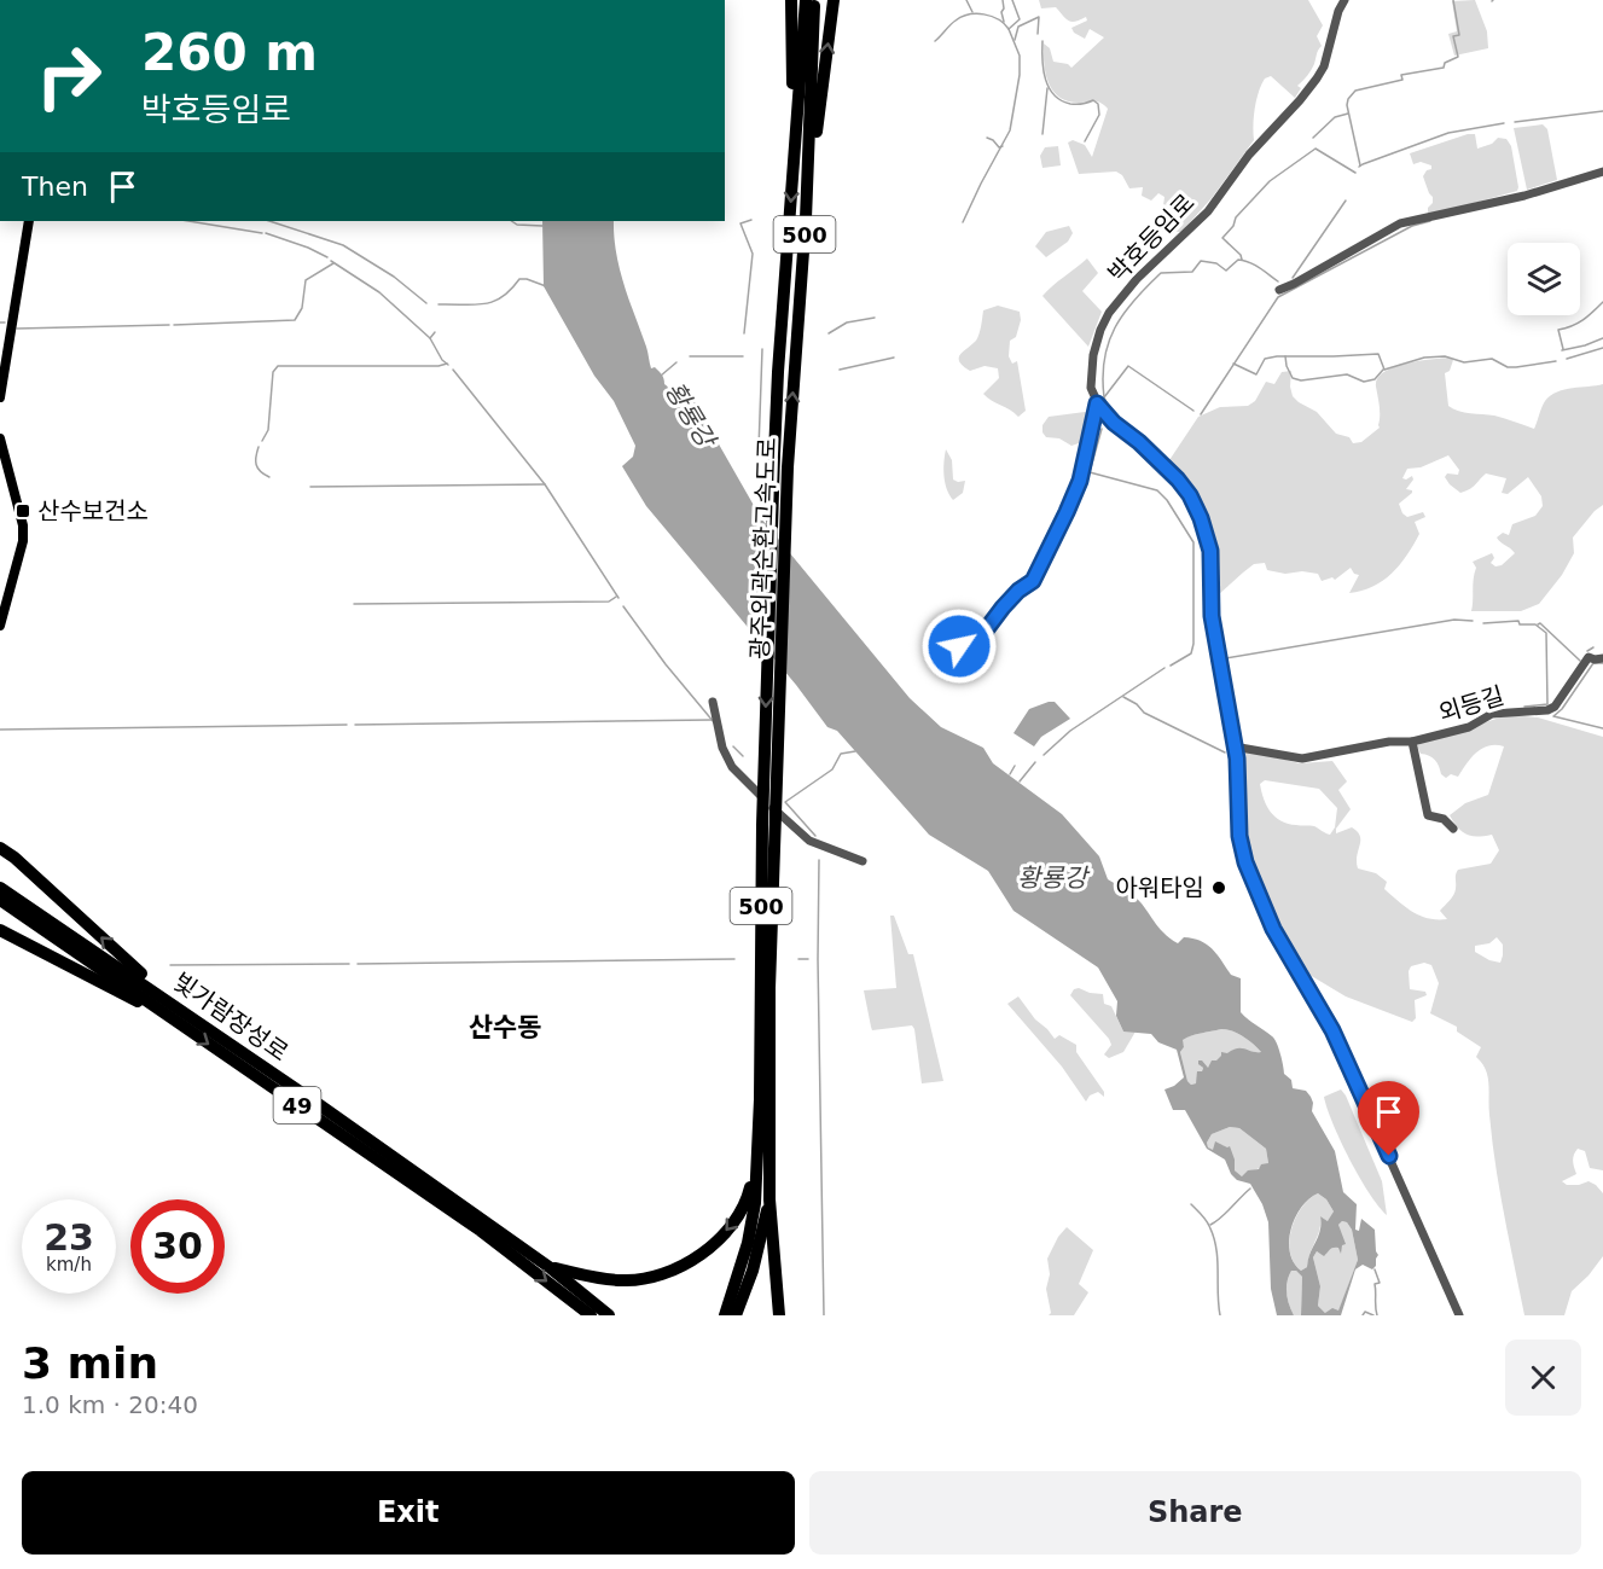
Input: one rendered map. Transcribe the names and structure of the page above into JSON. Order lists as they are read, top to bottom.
{
  "streets": {
    "highway": [
      "500",
      "광주외곽순환고속도로",
      "빛가람장성로",
      "49"
    ],
    "street": ["박호등임로", "외등길"]
  },
  "districts": ["산수동"],
  "water": ["황룡강"],
  "places": {
    "transit": ["산수보건소"],
    "other": ["아워타임"]
  },
  "page": {
    "turn": ["260 m", "박호등임로"],
    "then": "Then",
    "speed": "23 km/h",
    "limit": "30",
    "heading": ["3 min", "1.0 km · 20:40"],
    "buttons": ["Exit", "Share"]
  }
}
